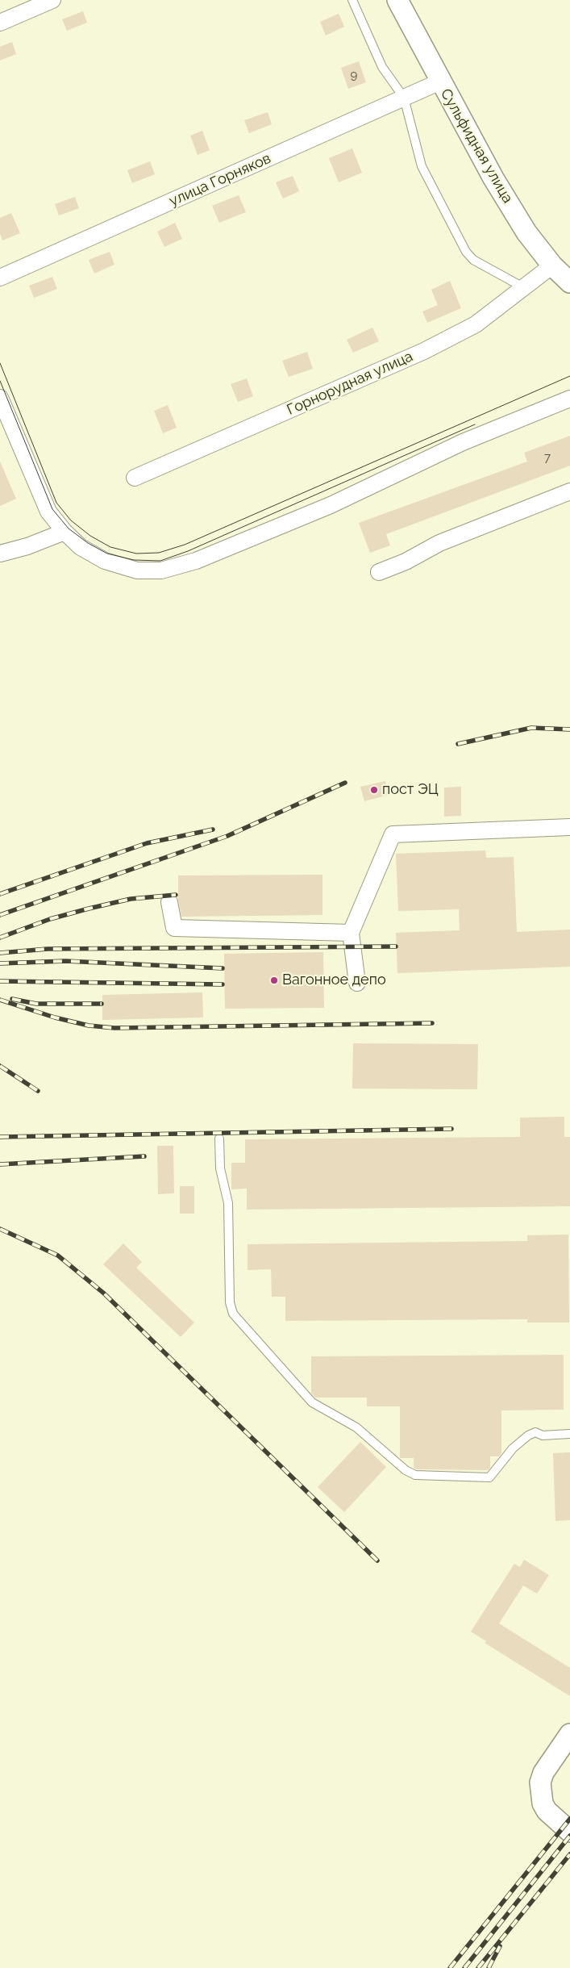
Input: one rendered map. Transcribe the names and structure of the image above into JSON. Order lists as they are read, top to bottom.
{
  "streets": {
    "street": ["Сульфидная улица", "улица Горняков", "Горнорудная улица"]
  },
  "crossings": [
    ["Сульфидная улица", "улица Горняков"],
    ["Сульфидная улица", "Горнорудная улица"]
  ],
  "places": ["пост ЭЦ", "Вагонное депо"],
  "house_numbers": ["9", "7"]
}
